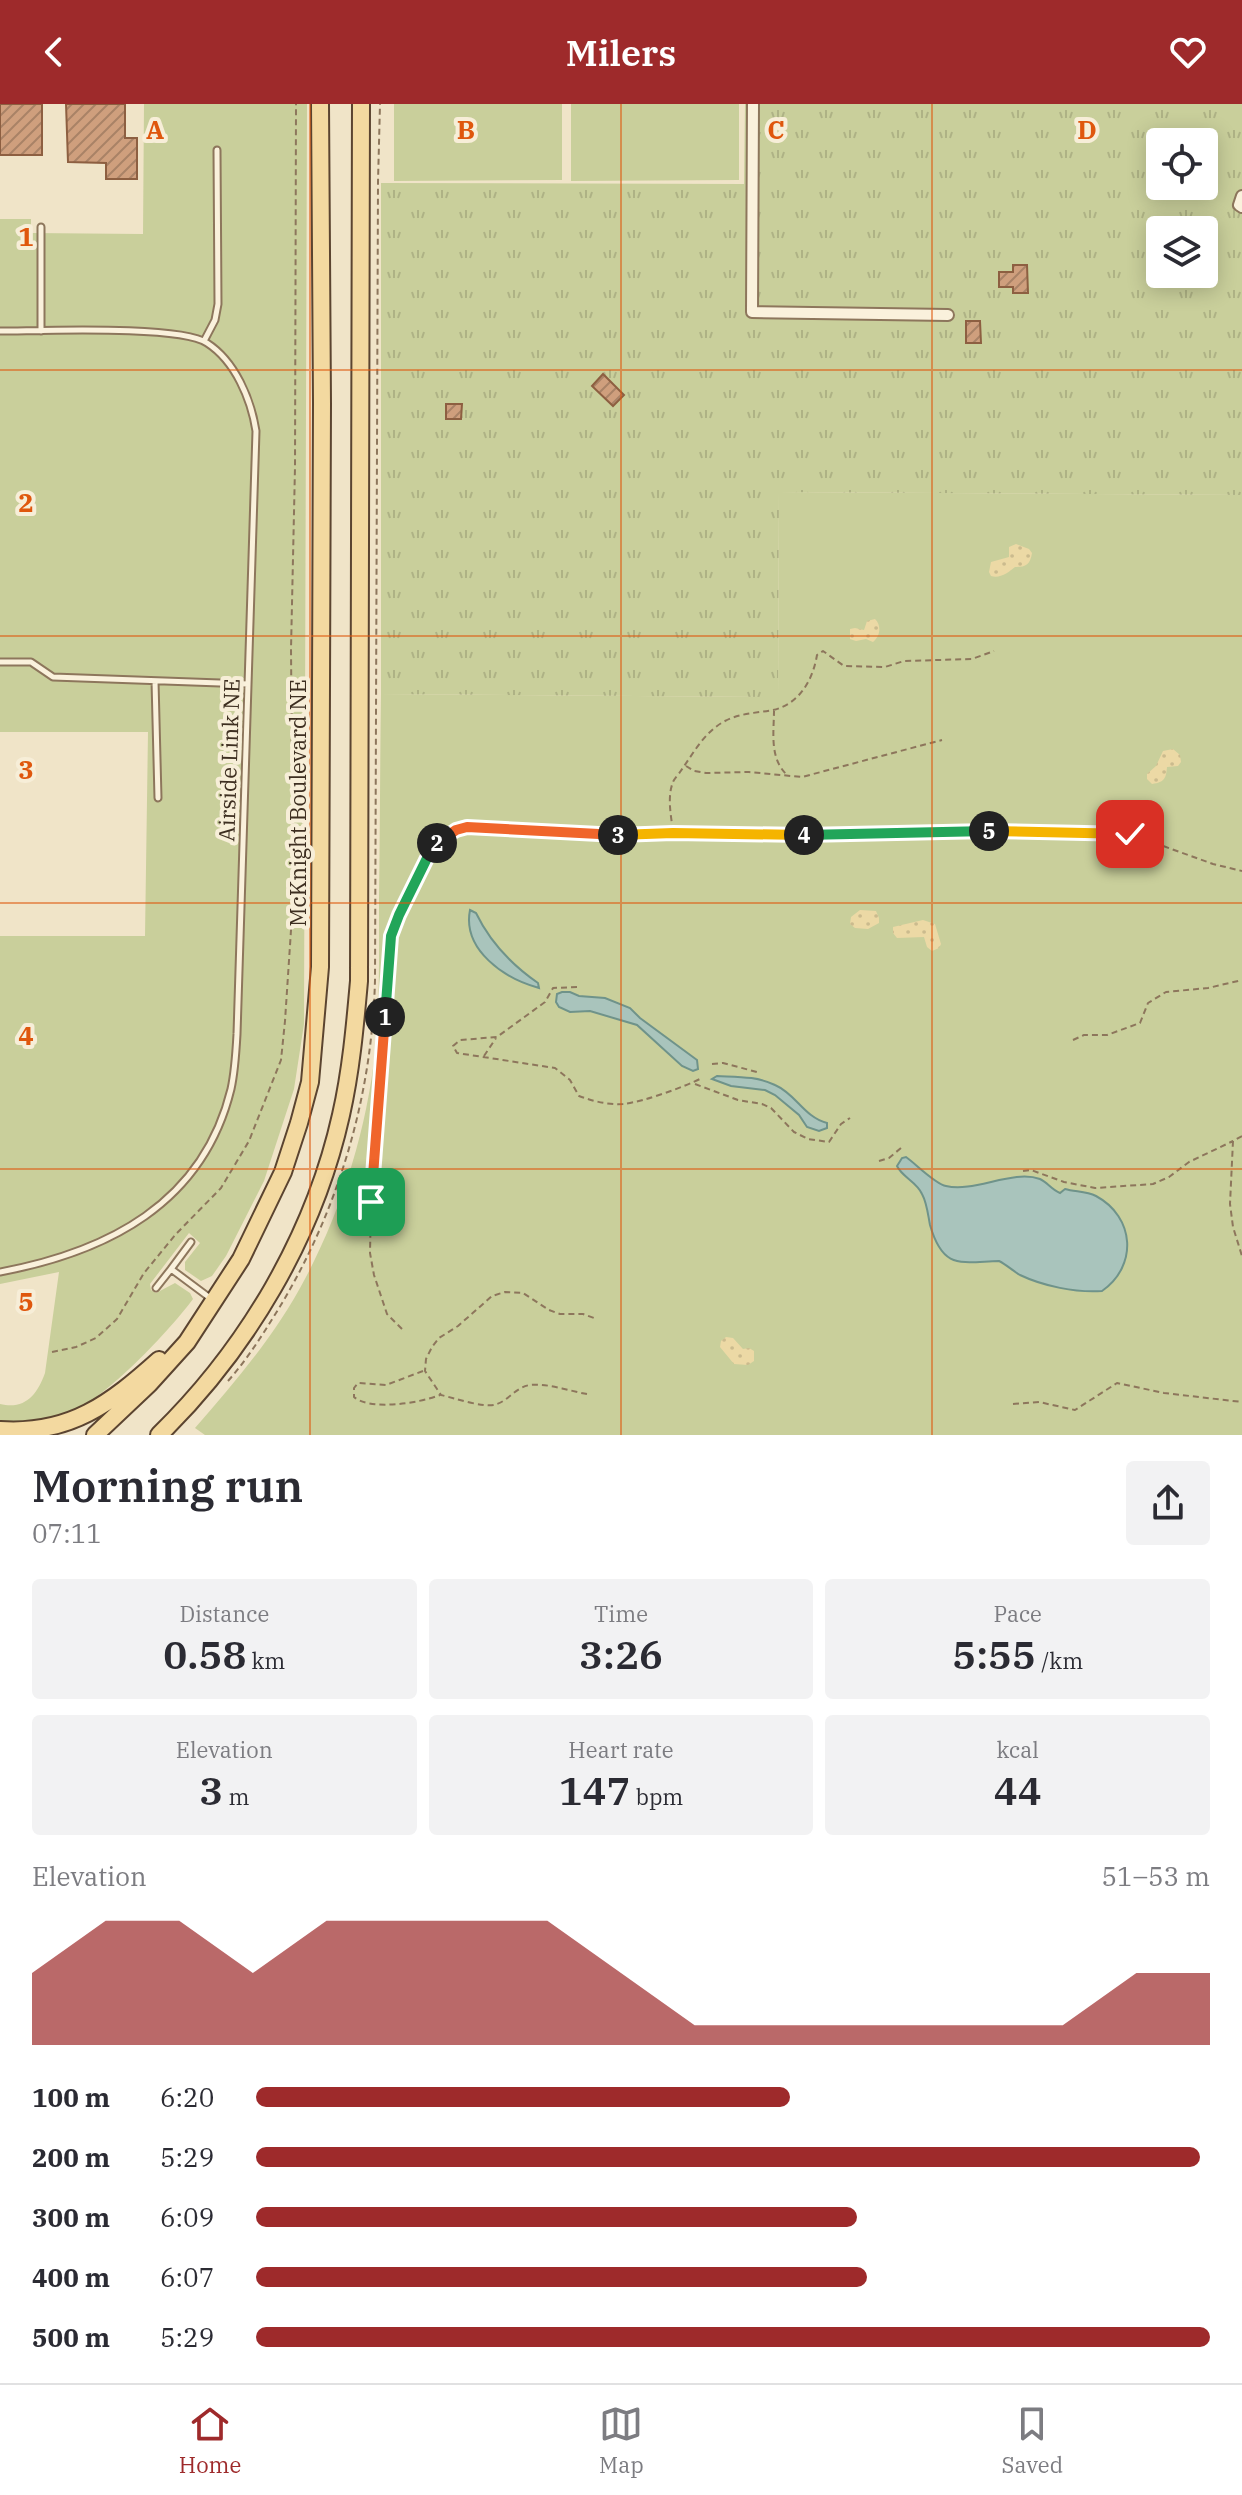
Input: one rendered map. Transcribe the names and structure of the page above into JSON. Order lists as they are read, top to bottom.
{
  "streets": {
    "main road": ["McKnight Boulevard NE"],
    "lane": ["Airside Link NE"]
  },
  "page": {
    "header": "Milers",
    "pins": [
      "5",
      "3",
      "4",
      "2",
      "1"
    ],
    "heading": ["Morning run", "07:11"],
    "stats": [
      ["Distance", "0.58 km"],
      ["Time", "3:26"],
      ["Pace", "5:55 /km"],
      ["Elevation", "3 m"],
      ["Heart rate", "147 bpm"],
      ["kcal", "44"]
    ],
    "chart": ["Elevation", "51–53 m"],
    "list": [
      {
        "name": "100 m",
        "note": "6:20"
      },
      {
        "name": "200 m",
        "note": "5:29"
      },
      {
        "name": "300 m",
        "note": "6:09"
      },
      {
        "name": "400 m",
        "note": "6:07"
      },
      {
        "name": "500 m",
        "note": "5:29"
      }
    ],
    "tabs": ["Home", "Map", "Saved"]
  },
  "grid": {
    "columns": [
      "A",
      "B",
      "C",
      "D"
    ],
    "rows": [
      "1",
      "2",
      "3",
      "4",
      "5"
    ]
  }
}
